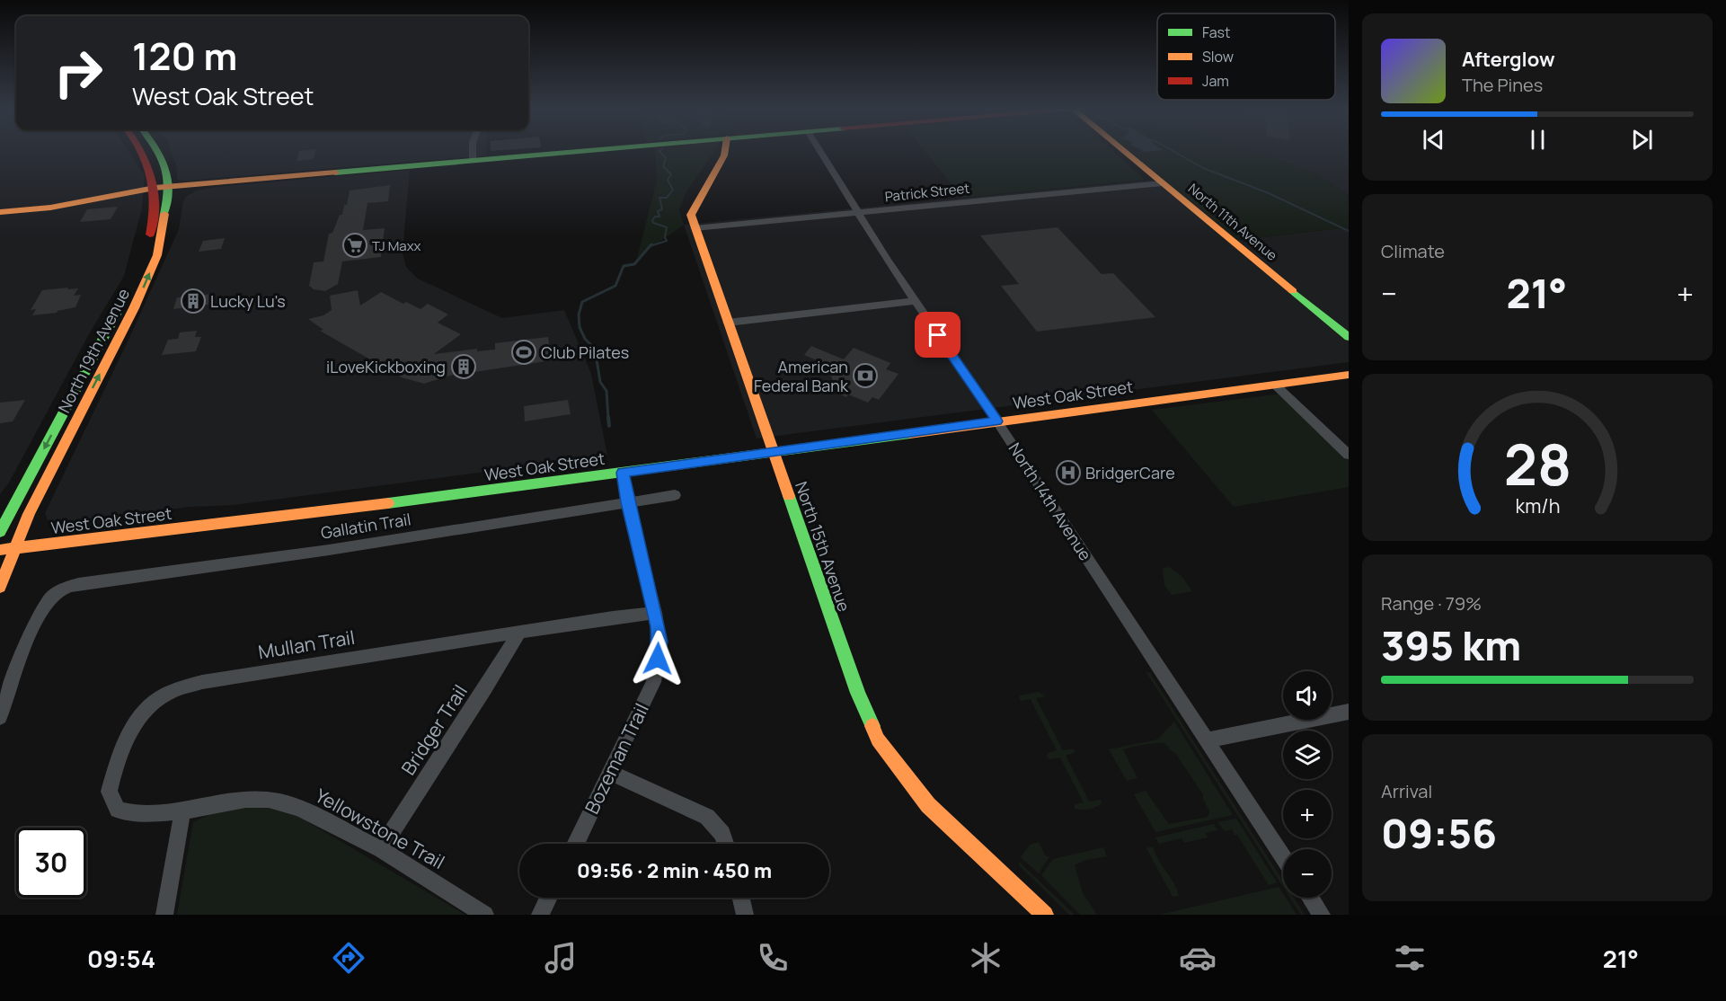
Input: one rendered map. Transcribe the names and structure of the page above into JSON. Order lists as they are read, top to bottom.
{
  "streets": {
    "street": [
      "Patrick Street",
      "North 11th Avenue",
      "North 19th Avenue",
      "West Oak Street",
      "North 14th Avenue",
      "Gallatin Trail",
      "North 15th Avenue",
      "Mullan Trail",
      "Bridger Trail",
      "Bozeman Trail",
      "Yellowstone Trail"
    ]
  },
  "crossings": [
    ["Patrick Street", "North 11th Avenue"],
    ["Patrick Street", "North 14th Avenue"],
    ["Patrick Street", "North 15th Avenue"],
    ["North 19th Avenue", "West Oak Street"],
    ["West Oak Street", "North 14th Avenue"],
    ["West Oak Street", "North 15th Avenue"],
    ["West Oak Street", "Bozeman Trail"],
    ["Gallatin Trail", "Bozeman Trail"],
    ["Mullan Trail", "Bridger Trail"],
    ["Mullan Trail", "Bozeman Trail"],
    ["Mullan Trail", "Yellowstone Trail"],
    ["Bridger Trail", "Yellowstone Trail"]
  ],
  "places": {
    "supermarket": ["TJ Maxx"],
    "building": ["Lucky Lu's", "iLoveKickboxing"],
    "sports": ["Club Pilates"],
    "bank": ["American Federal Bank"],
    "hospital": ["BridgerCare"]
  },
  "legend": ["Fast", "Slow", "Jam"],
  "page": {
    "turn": ["120 m", "West Oak Street"],
    "song": ["Afterglow", "The Pines"],
    "tile": [
      "Climate",
      ["Range · 79%", "395 km"],
      ["Arrival", "09:56"]
    ],
    "heat": ["−", "21°", "+"],
    "map_buttons": ["+", "−"],
    "limit": "30",
    "trip": "09:56 · 2 min · 450 m",
    "tabs": ["09:54", "21°"],
    "gauge": ["28", "km/h"]
  }
}
